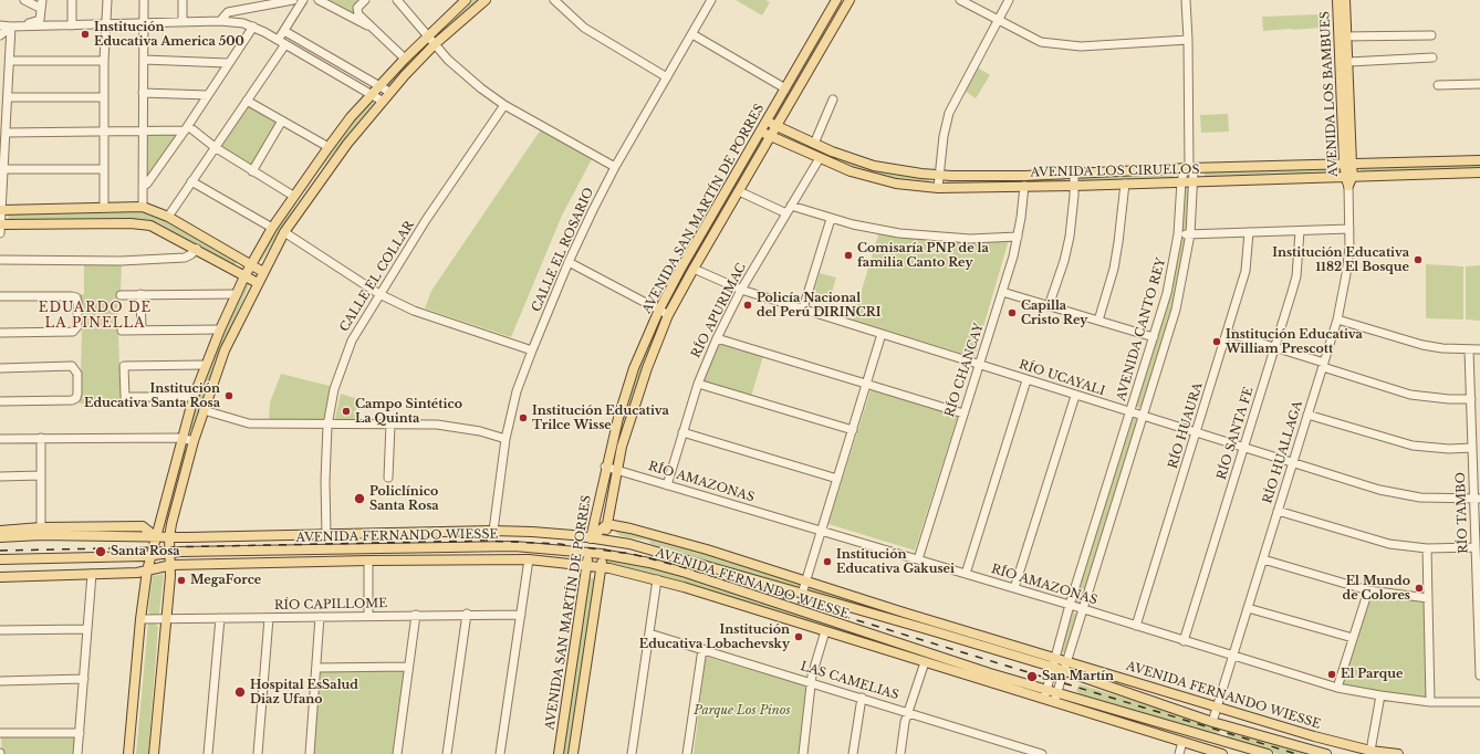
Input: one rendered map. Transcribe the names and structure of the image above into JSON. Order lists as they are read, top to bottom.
{
  "streets": {
    "main road": [
      "AVENIDA LOS BAMBUES",
      "AVENIDA LOS CIRUELOS",
      "AVENIDA SAN MARTÍN DE PORRES",
      "AVENIDA FERNANDO WIESSE"
    ],
    "street": [
      "CALLE EL ROSARIO",
      "CALLE EL COLLAR",
      "RÍO APURIMAC",
      "AVENIDA CANTO REY",
      "RÍO CHANCAY",
      "RÍO UCAYALI",
      "RÍO HUAURA",
      "RÍO SANTA FE",
      "RÍO HUALLAGA",
      "RÍO AMAZONAS",
      "RÍO TAMBO",
      "RÍO CAPILLOME",
      "LAS CAMELIAS"
    ]
  },
  "crossings": [
    ["AVENIDA LOS BAMBUES", "AVENIDA LOS CIRUELOS"],
    ["AVENIDA LOS BAMBUES", "RÍO HUALLAGA"],
    ["AVENIDA LOS CIRUELOS", "AVENIDA SAN MARTÍN DE PORRES"],
    ["AVENIDA LOS CIRUELOS", "RÍO APURIMAC"],
    ["AVENIDA LOS CIRUELOS", "AVENIDA CANTO REY"],
    ["AVENIDA LOS CIRUELOS", "RÍO CHANCAY"],
    ["AVENIDA SAN MARTÍN DE PORRES", "RÍO UCAYALI"],
    ["AVENIDA SAN MARTÍN DE PORRES", "RÍO AMAZONAS"],
    ["AVENIDA SAN MARTÍN DE PORRES", "AVENIDA FERNANDO WIESSE"],
    ["CALLE EL ROSARIO", "AVENIDA FERNANDO WIESSE"],
    ["CALLE EL COLLAR", "AVENIDA FERNANDO WIESSE"],
    ["RÍO APURIMAC", "RÍO UCAYALI"],
    ["RÍO APURIMAC", "RÍO AMAZONAS"],
    ["AVENIDA CANTO REY", "RÍO UCAYALI"],
    ["AVENIDA CANTO REY", "RÍO AMAZONAS"],
    ["AVENIDA CANTO REY", "AVENIDA FERNANDO WIESSE"],
    ["RÍO CHANCAY", "RÍO UCAYALI"],
    ["RÍO CHANCAY", "RÍO AMAZONAS"],
    ["RÍO UCAYALI", "RÍO HUAURA"],
    ["RÍO UCAYALI", "RÍO SANTA FE"],
    ["RÍO UCAYALI", "RÍO HUALLAGA"],
    ["RÍO UCAYALI", "RÍO TAMBO"],
    ["RÍO HUAURA", "RÍO AMAZONAS"],
    ["RÍO SANTA FE", "RÍO AMAZONAS"],
    ["RÍO HUALLAGA", "RÍO AMAZONAS"],
    ["RÍO HUALLAGA", "AVENIDA FERNANDO WIESSE"]
  ],
  "districts": ["EDUARDO DE LA PINELLA"],
  "parks": ["Parque Los Pinos"],
  "places": [
    "Institución Educativa America 500",
    "Comisaría PNP de la familia Canto Rey",
    "Institución Educativa 1182 El Bosque",
    "Policía Nacional del Perú DIRINCRI",
    "Capilla Cristo Rey",
    "Institución Educativa William Prescott",
    "Institución Educativa Santa Rosa",
    "Campo Sintético La Quinta",
    "Institución Educativa Trilce Wisse",
    "Policlínico Santa Rosa",
    "Santa Rosa",
    "Institución Educativa Gakusei",
    "MegaForce",
    "El Mundo de Colores",
    "Institución Educativa Lobachevsky",
    "El Parque",
    "San Martín",
    "Hospital EsSalud Diaz Ufano"
  ]
}
